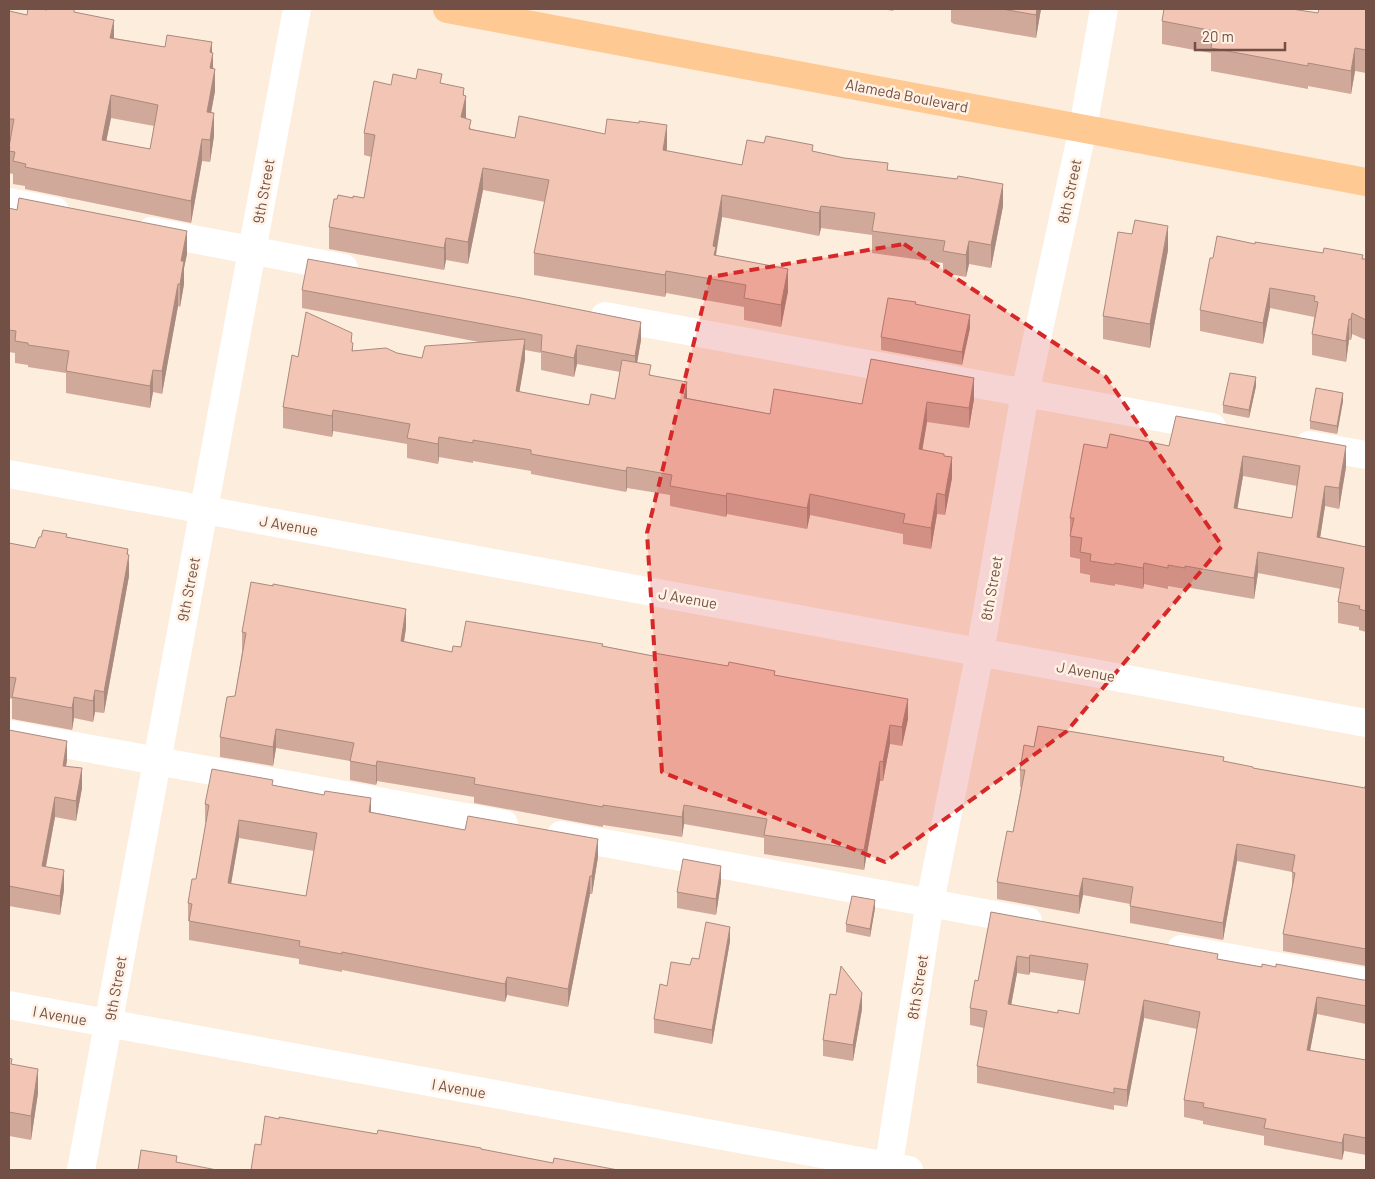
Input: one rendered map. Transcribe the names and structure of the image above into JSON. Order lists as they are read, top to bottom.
{
  "streets": {
    "main road": ["Alameda Boulevard"],
    "street": [
      "9th Street",
      "8th Street",
      "J Avenue",
      "I Avenue"
    ]
  },
  "crossings": [
    ["Alameda Boulevard", "8th Street"],
    ["9th Street", "J Avenue"],
    ["9th Street", "I Avenue"],
    ["8th Street", "J Avenue"],
    ["8th Street", "I Avenue"]
  ],
  "scale_bar": "20 m"
}
